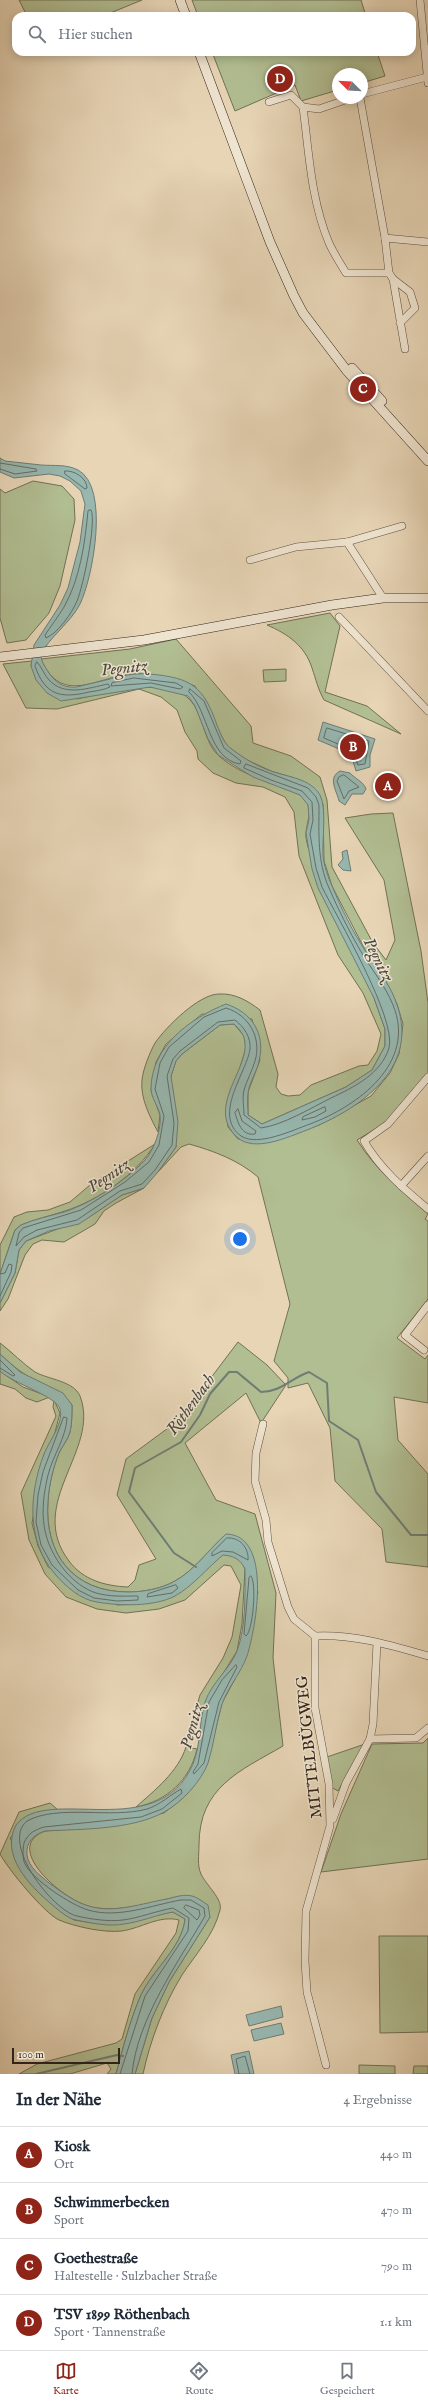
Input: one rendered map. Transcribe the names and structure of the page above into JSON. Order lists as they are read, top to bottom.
{
  "streets": {
    "street": ["MITTELBÜGWEG"]
  },
  "water": ["Pegnitz", "Röthenbach"],
  "scale_bar": "100 m",
  "north": "top left",
  "page": {
    "search": "Hier suchen",
    "pins": [
      "D",
      "C",
      "B",
      "A"
    ],
    "scale": "100 m",
    "heading": ["In der Nähe", "4 Ergebnisse"],
    "list": [
      {
        "mark": "A",
        "name": "Kiosk",
        "note": "Ort",
        "value": "440 m"
      },
      {
        "mark": "B",
        "name": "Schwimmerbecken",
        "note": "Sport",
        "value": "470 m"
      },
      {
        "mark": "C",
        "name": "Goethestraße",
        "note": "Haltestelle · Sulzbacher Straße",
        "value": "790 m"
      },
      {
        "mark": "D",
        "name": "TSV 1899 Röthenbach",
        "note": "Sport · Tannenstraße",
        "value": "1.1 km"
      }
    ],
    "nav": ["Karte", "Route", "Gespeichert"]
  }
}
